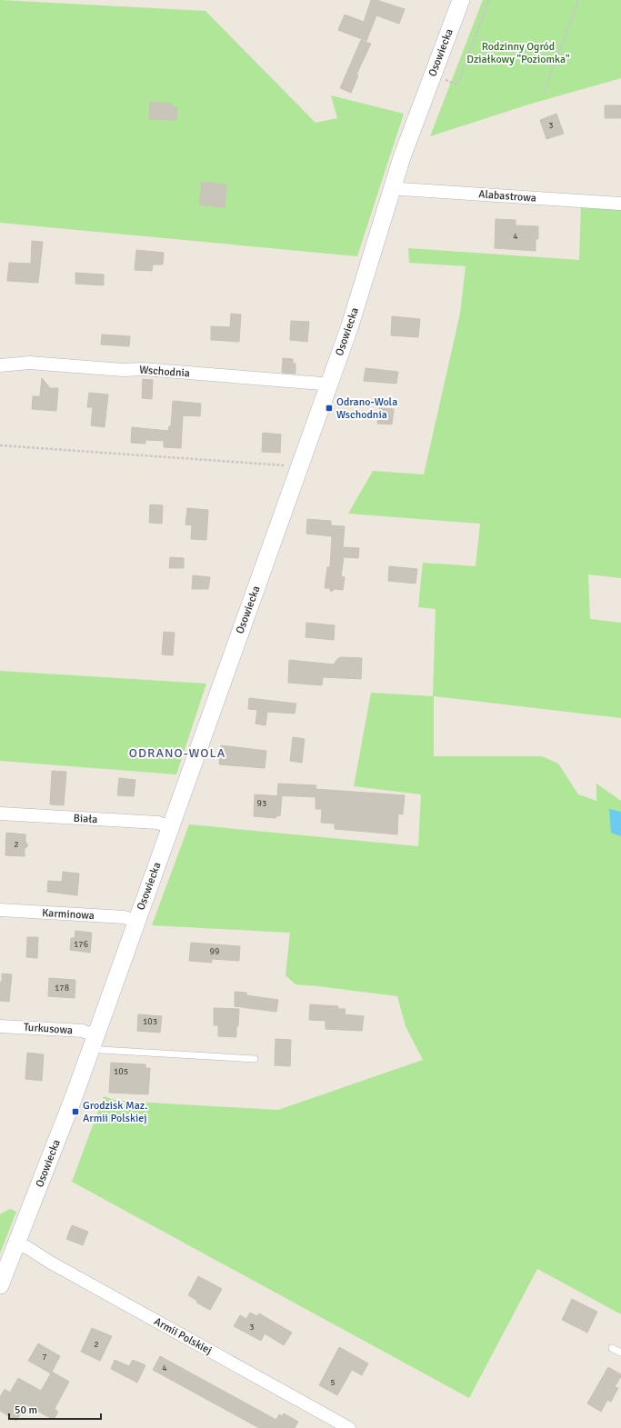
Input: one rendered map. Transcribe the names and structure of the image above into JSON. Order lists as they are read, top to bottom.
{
  "streets": {
    "street": [
      "Osowiecka",
      "Alabastrowa",
      "Wschodnia",
      "Biała",
      "Karminowa",
      "Turkusowa",
      "Armii Polskiej"
    ]
  },
  "crossings": [
    ["Osowiecka", "Alabastrowa"],
    ["Osowiecka", "Wschodnia"],
    ["Osowiecka", "Biała"],
    ["Osowiecka", "Karminowa"],
    ["Osowiecka", "Turkusowa"],
    ["Osowiecka", "Armii Polskiej"]
  ],
  "districts": ["ODRANO-WOLA"],
  "parks": ["Rodzinny Ogród Działkowy \"Poziomka\""],
  "places": {
    "transit": ["Odrano-Wola Wschodnia", "Grodzisk Maz. Armii Polskiej"]
  },
  "house_numbers": [
    "3",
    "4",
    "93",
    "2",
    "176",
    "99",
    "178",
    "103",
    "105",
    "3",
    "2",
    "7",
    "4",
    "5"
  ],
  "scale_bar": "50 m"
}
